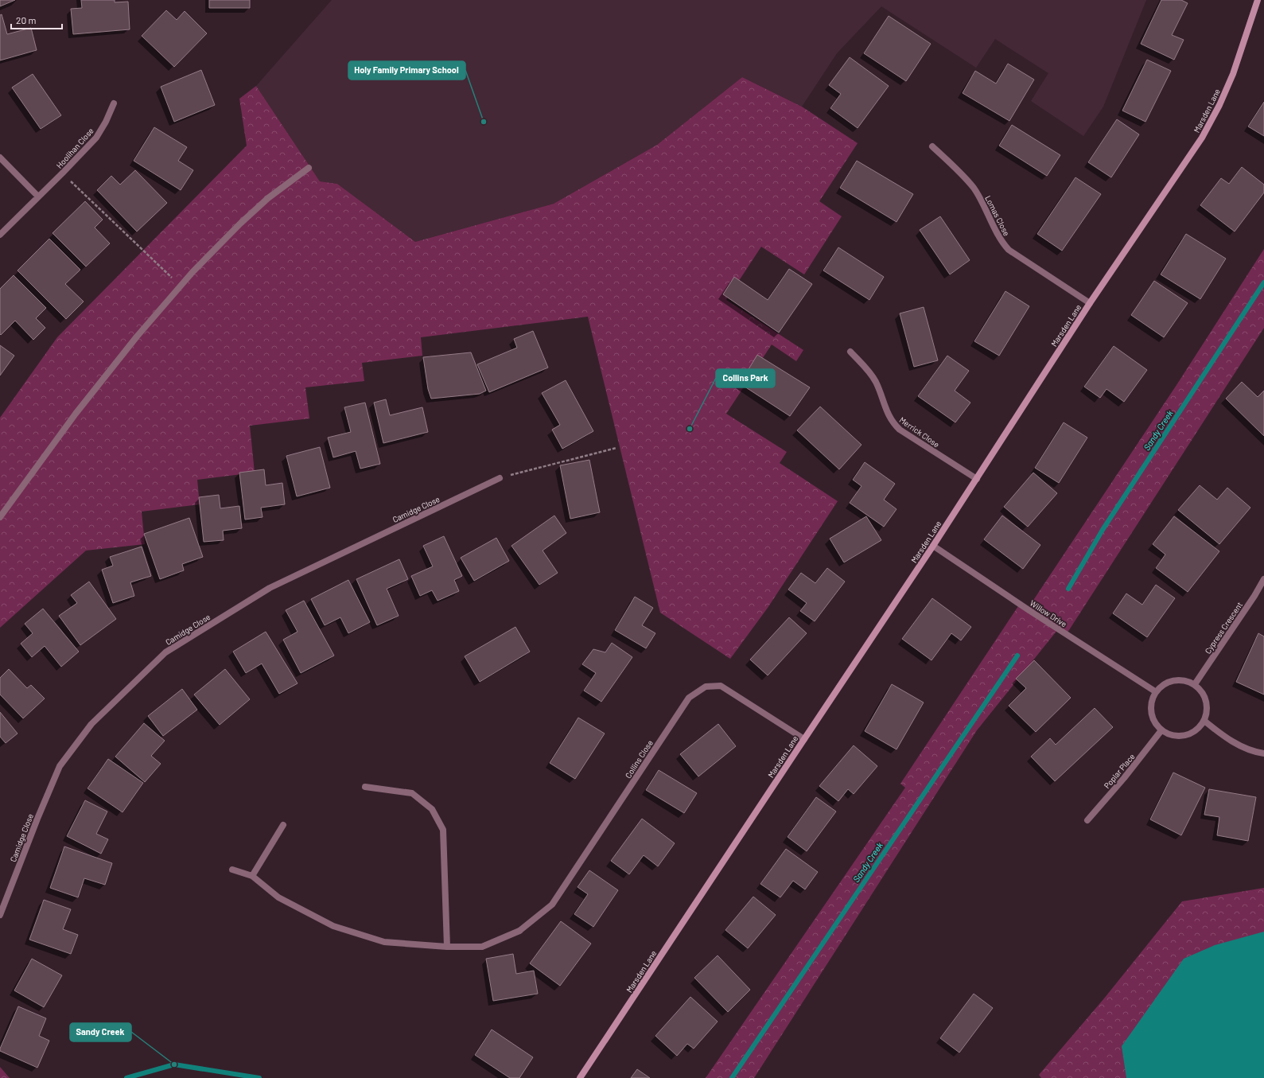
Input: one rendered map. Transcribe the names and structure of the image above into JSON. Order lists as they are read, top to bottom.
{
  "streets": {
    "main road": ["Marsden Lane"],
    "street": [
      "Hoolihan Close",
      "Lomas Close",
      "Merrick Close",
      "Camidge Close",
      "Willow Drive",
      "Cypress Crescent",
      "Collins Close",
      "Poplar Place"
    ]
  },
  "crossings": [
    ["Marsden Lane", "Lomas Close"],
    ["Marsden Lane", "Merrick Close"],
    ["Marsden Lane", "Willow Drive"],
    ["Marsden Lane", "Collins Close"],
    ["Willow Drive", "Cypress Crescent"],
    ["Willow Drive", "Poplar Place"],
    ["Cypress Crescent", "Poplar Place"]
  ],
  "water": ["Sandy Creek"],
  "places": ["Holy Family Primary School", "Collins Park", "Sandy Creek"],
  "scale_bar": "20 m"
}
